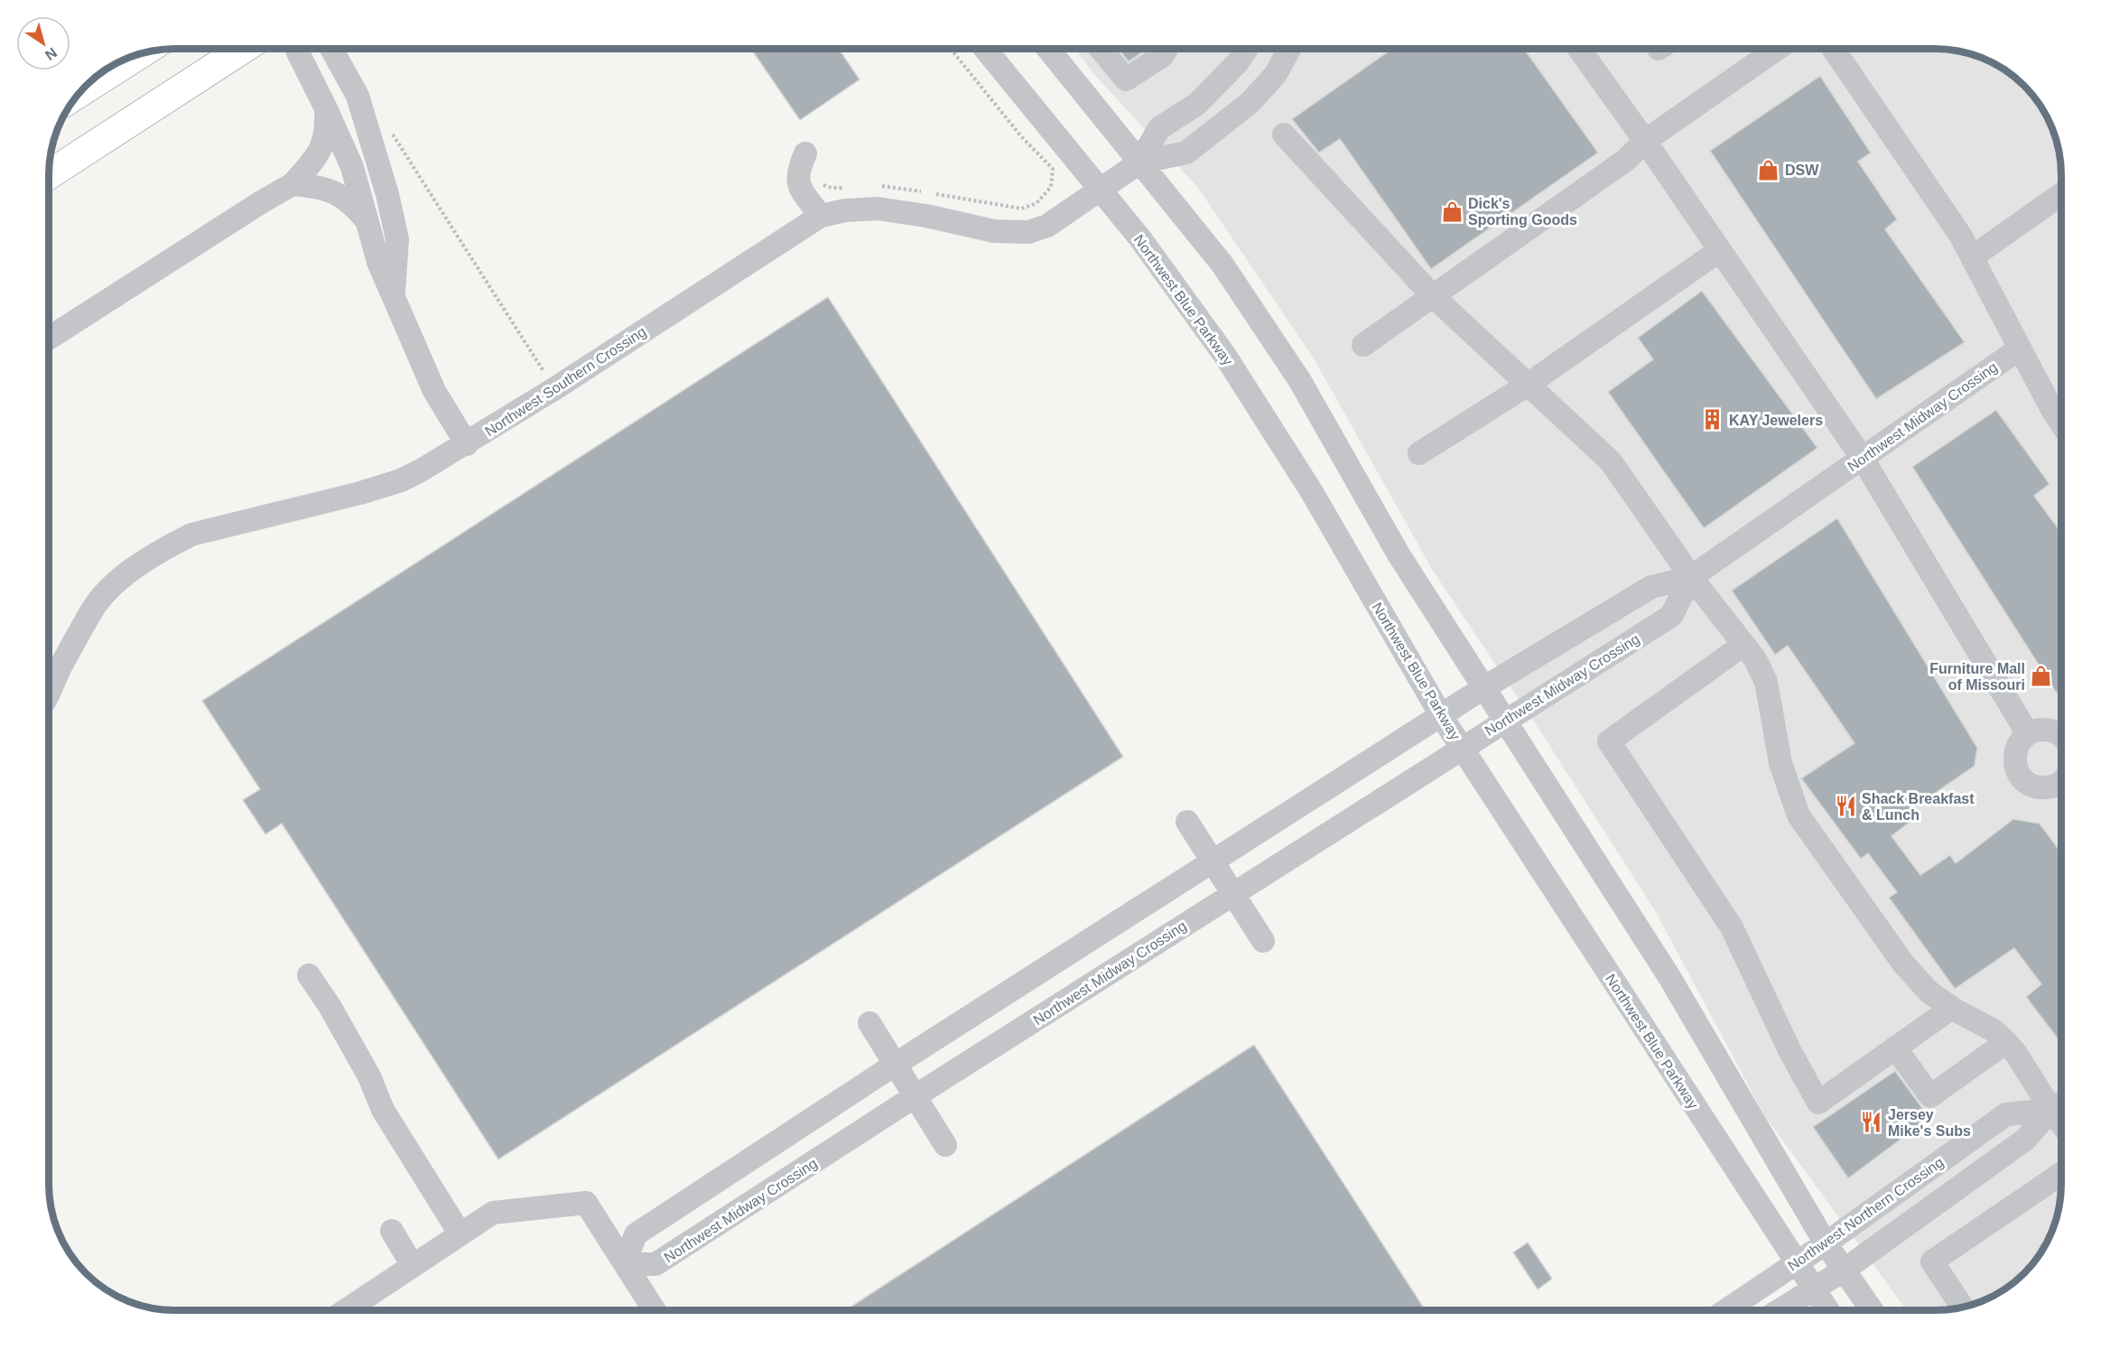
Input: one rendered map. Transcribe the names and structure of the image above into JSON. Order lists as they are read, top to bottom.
{
  "streets": {
    "street": [
      "Northwest Blue Parkway",
      "Northwest Southern Crossing",
      "Northwest Midway Crossing",
      "Northwest Northern Crossing"
    ]
  },
  "crossings": [
    ["Northwest Blue Parkway", "Northwest Southern Crossing"],
    ["Northwest Blue Parkway", "Northwest Midway Crossing"],
    ["Northwest Blue Parkway", "Northwest Northern Crossing"]
  ],
  "places": {
    "shop": ["DSW", "Dick's Sporting Goods", "Furniture Mall of Missouri"],
    "building": ["KAY Jewelers"],
    "restaurant": ["Shack Breakfast & Lunch", "Jersey Mike's Subs"]
  },
  "north": "bottom right"
}
